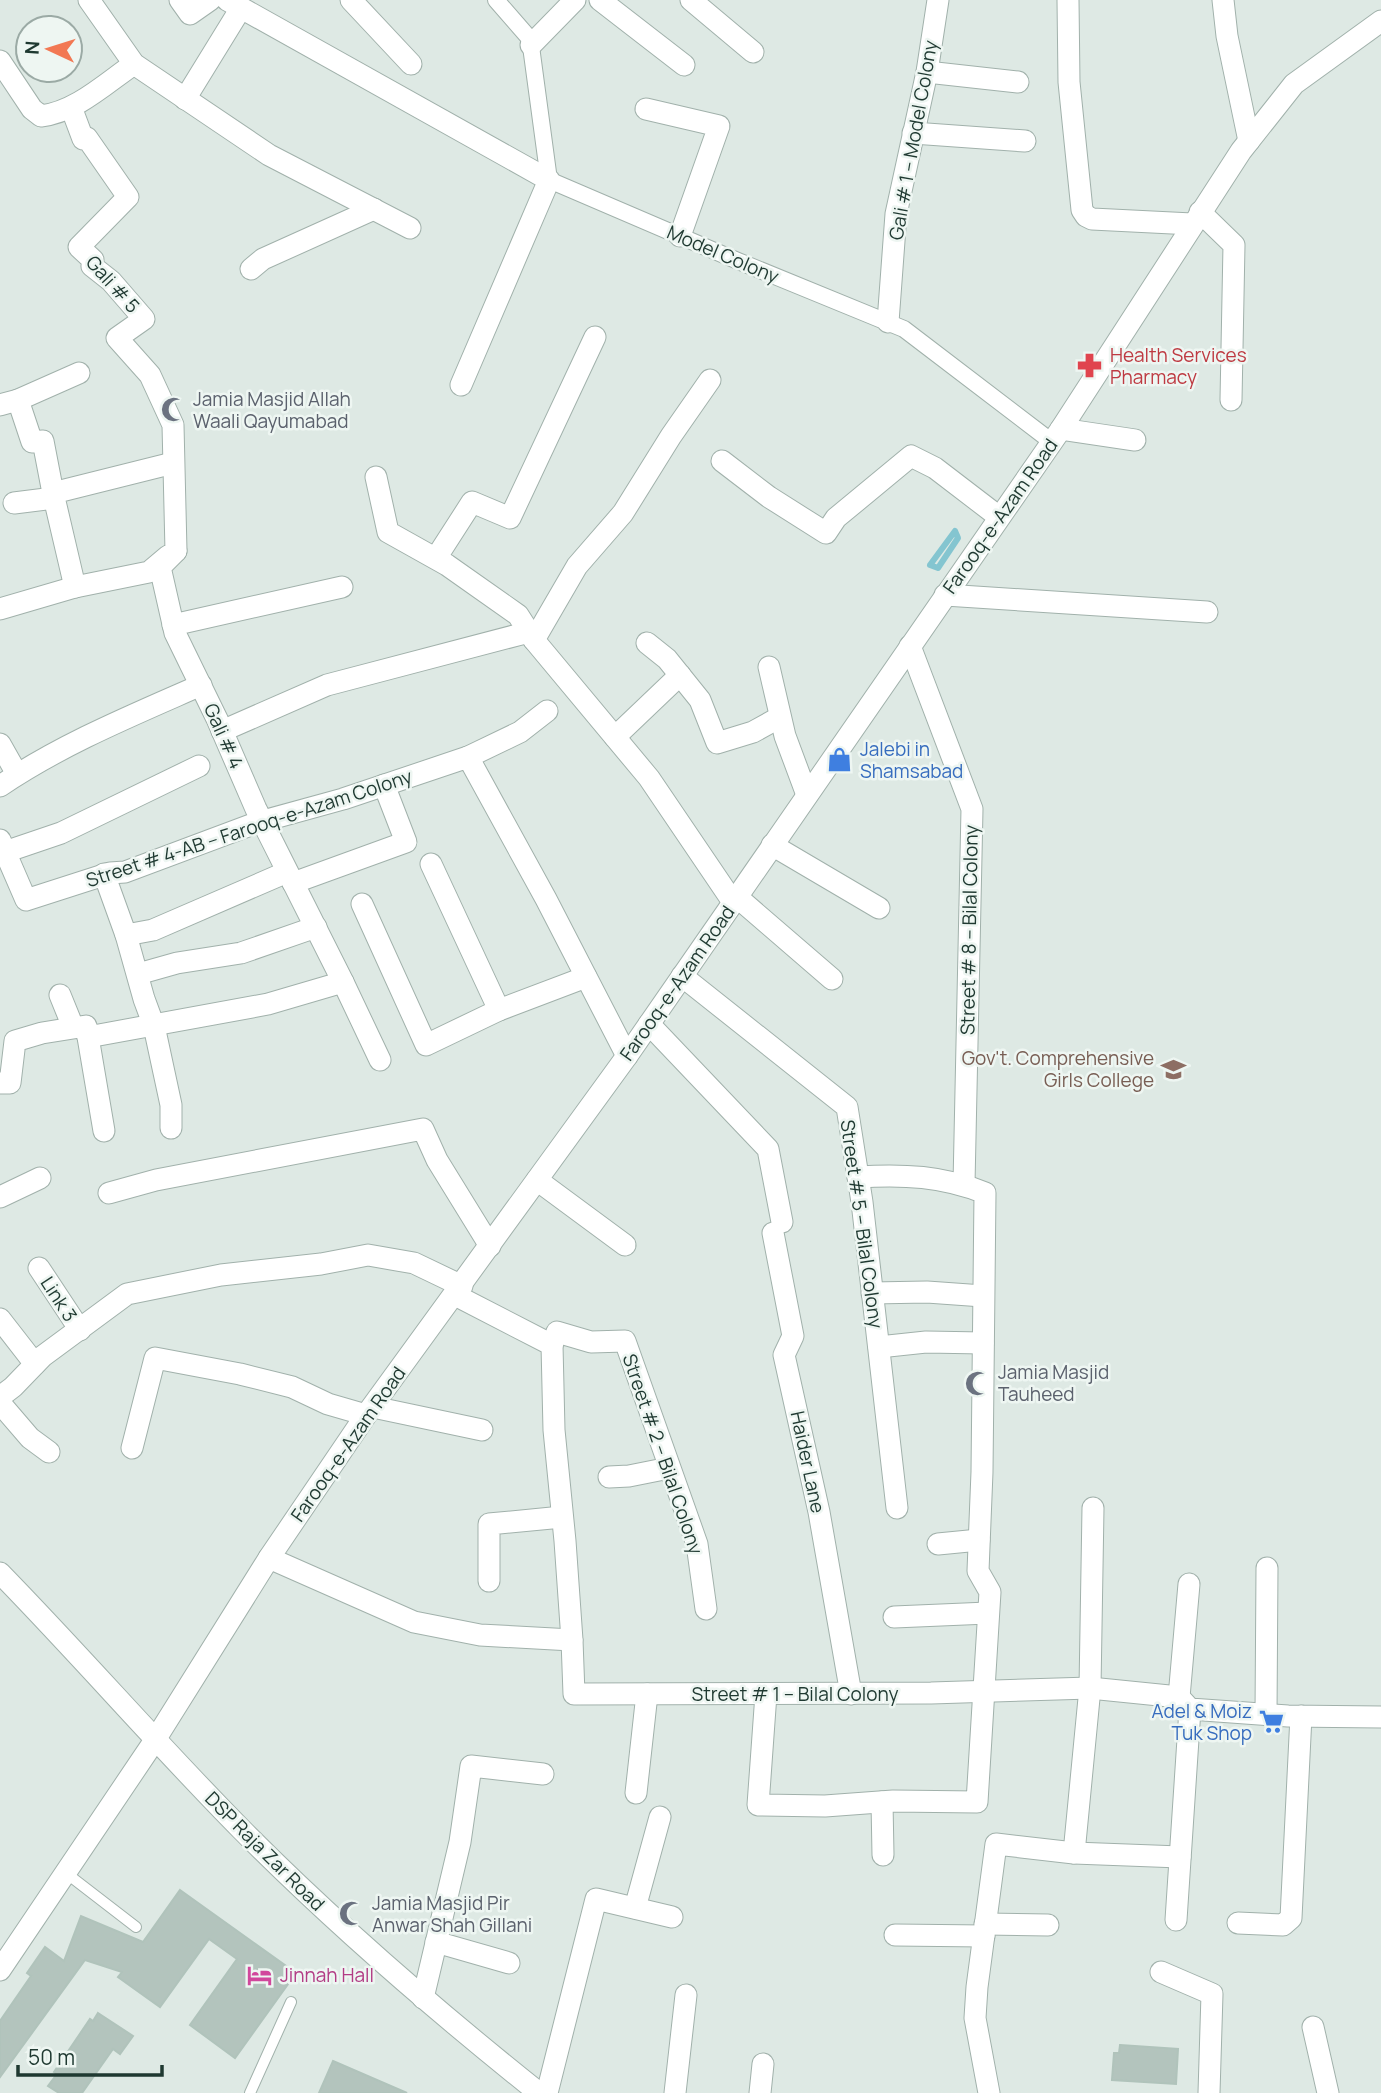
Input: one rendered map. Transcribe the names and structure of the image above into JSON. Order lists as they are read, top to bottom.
{
  "streets": {
    "street": [
      "Gali # 1 -- Model Colony",
      "Model Colony",
      "Gali # 5",
      "Farooq-e-Azam Road",
      "Gali # 4",
      "Street # 4-AB -- Farooq-e-Azam Colony",
      "Street # 8 -- Bilal Colony",
      "Street # 5 -- Bilal Colony",
      "Link 3",
      "Street # 2 -- Bilal Colony",
      "Haider Lane",
      "Street # 1 -- Bilal Colony",
      "DSP Raja Zar Road"
    ]
  },
  "crossings": [
    ["Gali # 1 -- Model Colony", "Model Colony"],
    ["Model Colony", "Farooq-e-Azam Road"],
    ["Gali # 5", "Gali # 4"],
    ["Farooq-e-Azam Road", "Street # 8 -- Bilal Colony"],
    ["Farooq-e-Azam Road", "Street # 5 -- Bilal Colony"],
    ["Farooq-e-Azam Road", "Haider Lane"],
    ["Farooq-e-Azam Road", "DSP Raja Zar Road"],
    ["Gali # 4", "Street # 4-AB -- Farooq-e-Azam Colony"],
    ["Haider Lane", "Street # 1 -- Bilal Colony"]
  ],
  "places": {
    "pharmacy": ["Health Services Pharmacy"],
    "mosque": ["Jamia Masjid Allah Waali Qayumabad", "Jamia Masjid Tauheed", "Jamia Masjid Pir Anwar Shah Gillani"],
    "shop": ["Jalebi in Shamsabad"],
    "school or university": ["Gov't. Comprehensive Girls College"],
    "supermarket": ["Adel & Moiz Tuk Shop"],
    "hotel": ["Jinnah Hall"]
  },
  "scale_bar": "50 m",
  "north": "left"
}
